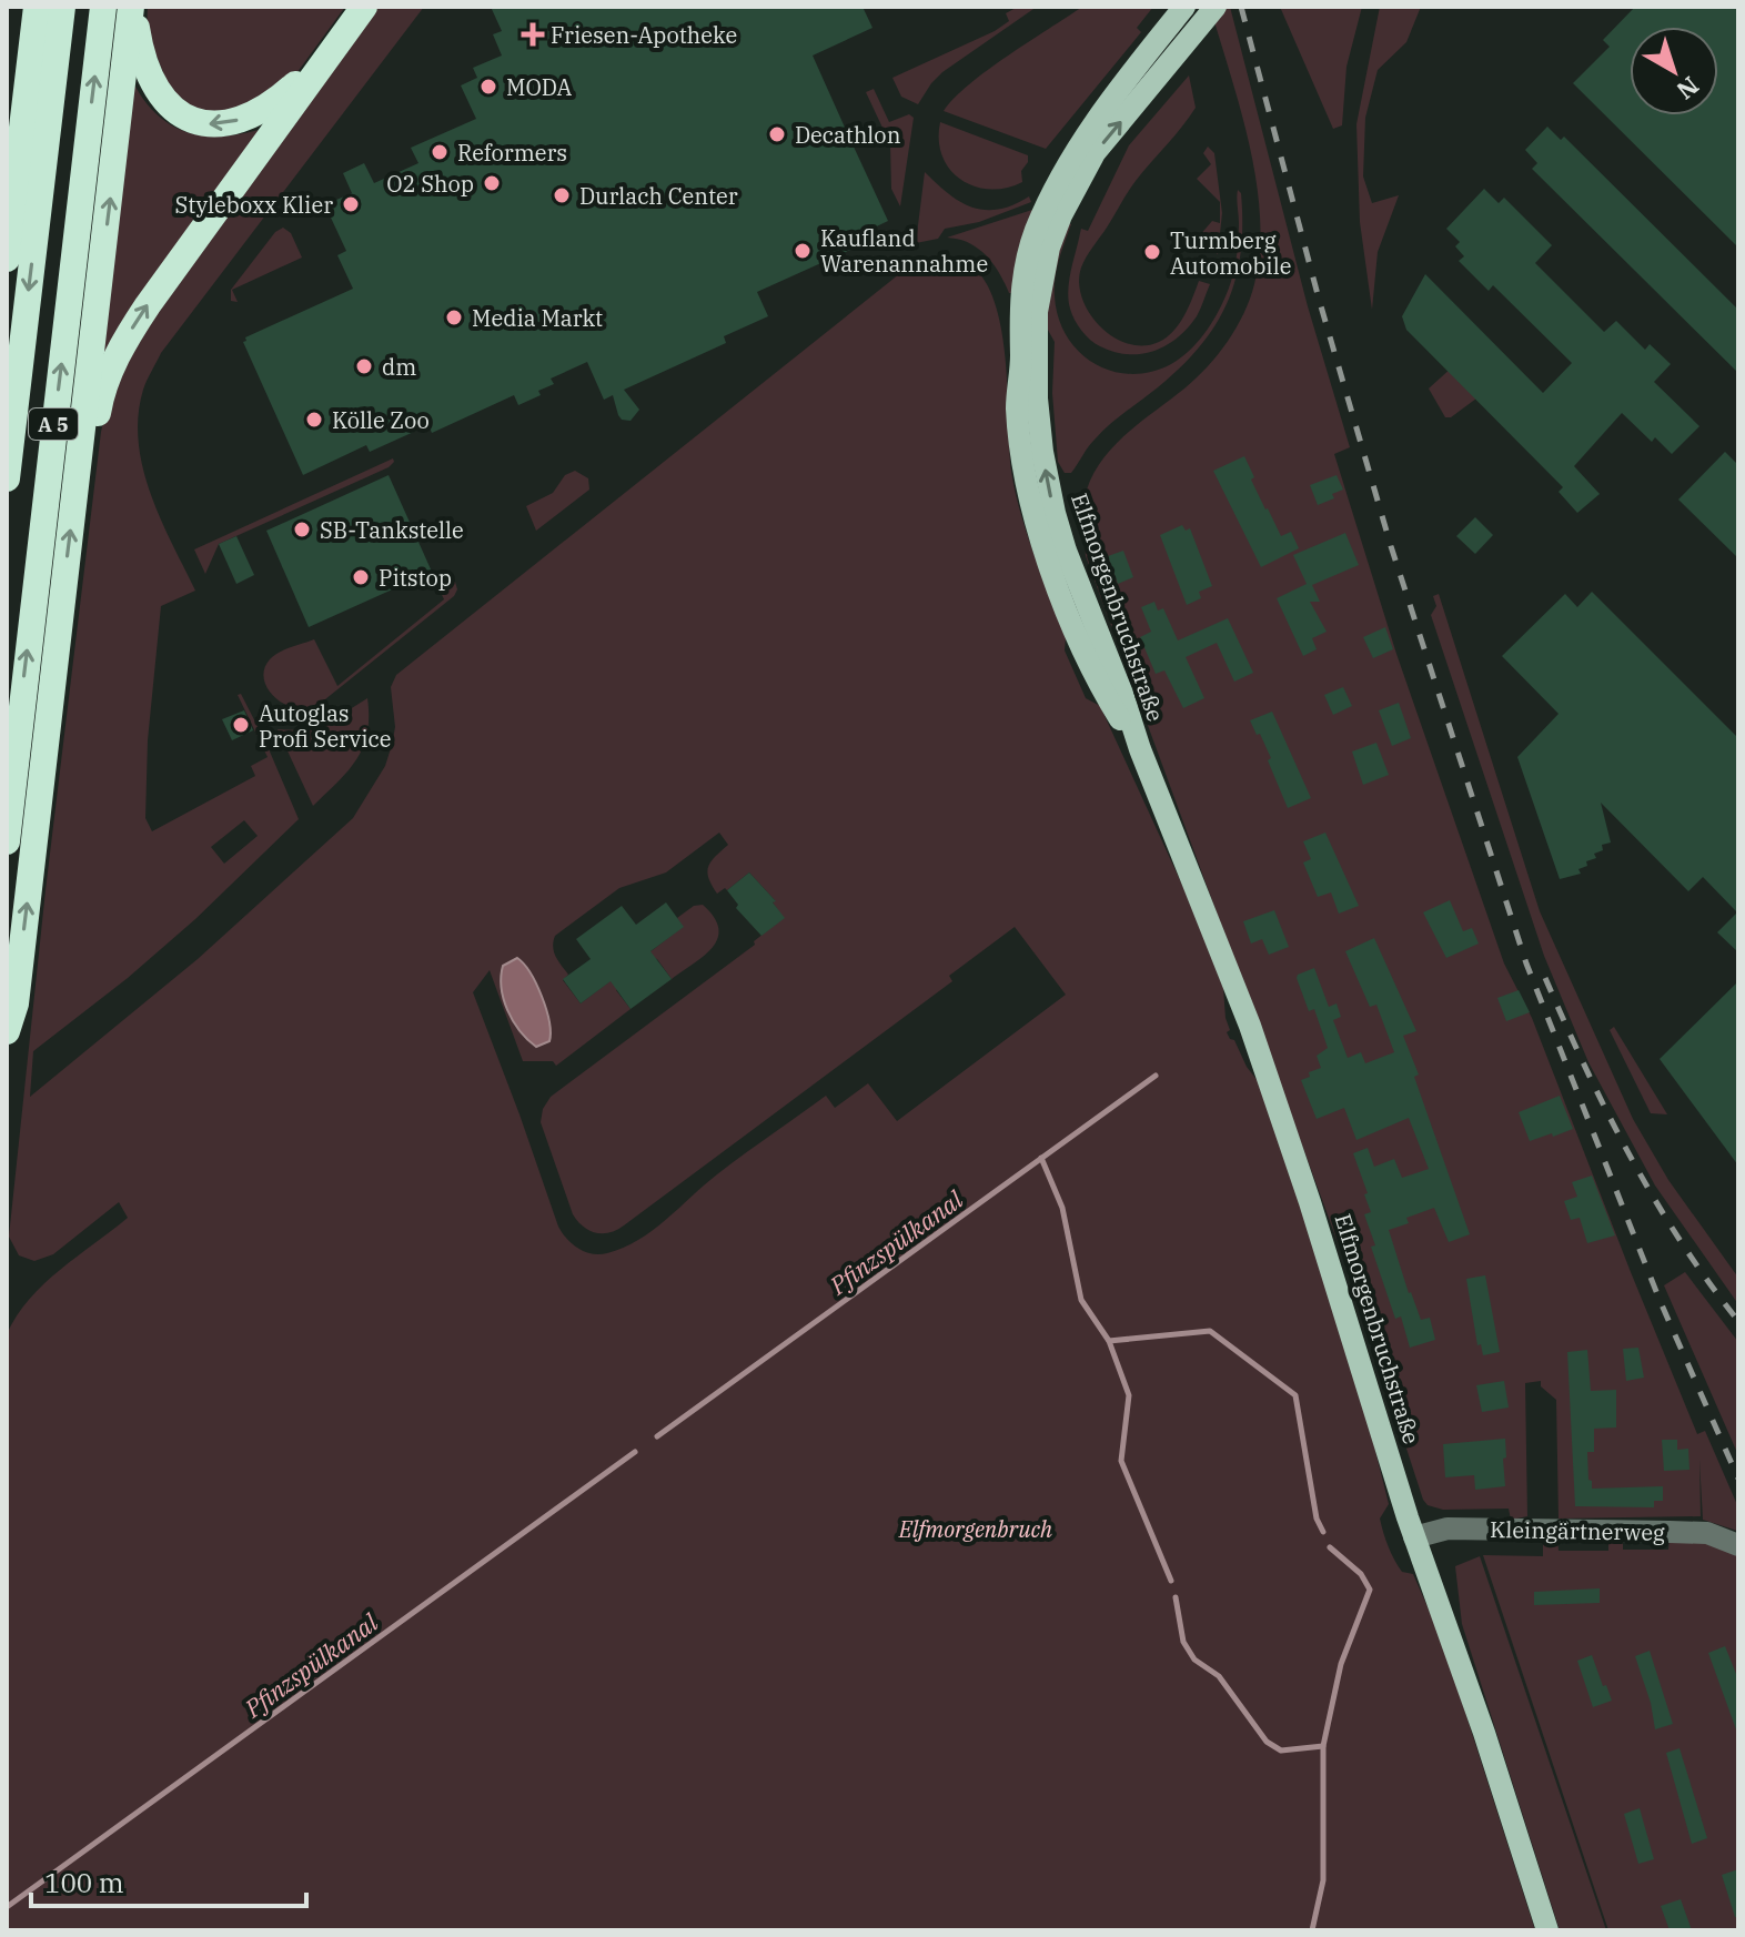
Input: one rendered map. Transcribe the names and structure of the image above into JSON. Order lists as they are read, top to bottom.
{
  "streets": {
    "highway": ["A 5"],
    "main road": ["Elfmorgenbruchstraße"],
    "street": ["Kleingärtnerweg"]
  },
  "crossings": [
    ["Elfmorgenbruchstraße", "Kleingärtnerweg"]
  ],
  "water": ["Pfinzspülkanal"],
  "parks": ["Elfmorgenbruch"],
  "places": {
    "health": ["Friesen-Apotheke"],
    "other": [
      "MODA",
      "Decathlon",
      "Reformers",
      "O2 Shop",
      "Durlach Center",
      "Styleboxx Klier",
      "Kaufland Warenannahme",
      "Turmberg Automobile",
      "Media Markt",
      "dm",
      "Kölle Zoo",
      "SB-Tankstelle",
      "Pitstop",
      "Autoglas Profi Service"
    ]
  },
  "scale_bar": "100 m",
  "north": "bottom right"
}
